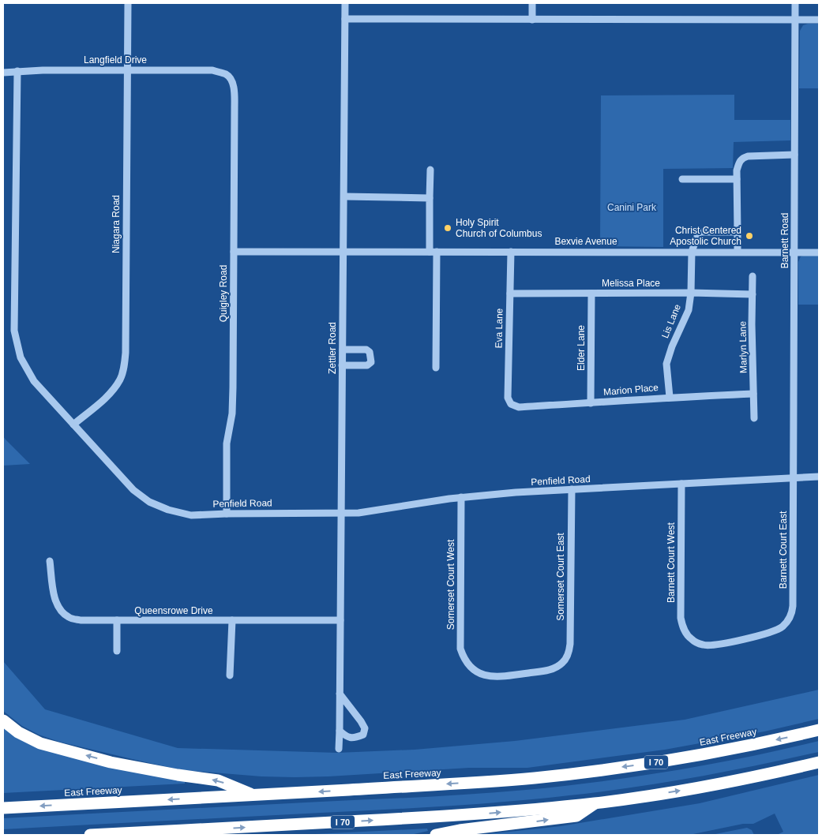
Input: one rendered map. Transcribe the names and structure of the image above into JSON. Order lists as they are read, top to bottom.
{
  "streets": {
    "highway": ["East Freeway", "I 70"],
    "street": [
      "Langfield Drive",
      "Niagara Road",
      "Barnett Road",
      "Bexvie Avenue",
      "Melissa Place",
      "Quigley Road",
      "Lis Lane",
      "Eva Lane",
      "Marlyn Lane",
      "Zettler Road",
      "Elder Lane",
      "Marion Place",
      "Penfield Road",
      "Barnett Court East",
      "Barnett Court West",
      "Somerset Court East",
      "Somerset Court West",
      "Queensrowe Drive"
    ]
  },
  "crossings": [
    ["Langfield Drive", "Niagara Road"],
    ["Langfield Drive", "Quigley Road"],
    ["Langfield Drive", "Penfield Road"],
    ["Niagara Road", "Penfield Road"],
    ["Barnett Road", "Bexvie Avenue"],
    ["Barnett Road", "Penfield Road"],
    ["Barnett Road", "Barnett Court East"],
    ["Bexvie Avenue", "Quigley Road"],
    ["Bexvie Avenue", "Lis Lane"],
    ["Bexvie Avenue", "Eva Lane"],
    ["Bexvie Avenue", "Zettler Road"],
    ["Melissa Place", "Lis Lane"],
    ["Melissa Place", "Eva Lane"],
    ["Melissa Place", "Marlyn Lane"],
    ["Melissa Place", "Elder Lane"],
    ["Quigley Road", "Penfield Road"],
    ["Lis Lane", "Marion Place"],
    ["Eva Lane", "Marion Place"],
    ["Marlyn Lane", "Marion Place"],
    ["Zettler Road", "Penfield Road"],
    ["Zettler Road", "Queensrowe Drive"],
    ["Elder Lane", "Marion Place"],
    ["Penfield Road", "Barnett Court East"],
    ["Penfield Road", "Barnett Court West"],
    ["Penfield Road", "Somerset Court East"],
    ["Penfield Road", "Somerset Court West"],
    ["Barnett Court East", "Barnett Court West"],
    ["Somerset Court East", "Somerset Court West"]
  ],
  "parks": ["Canini Park"],
  "places": ["Holy Spirit Church of Columbus", "Christ Centered Apostolic Church"]
}
